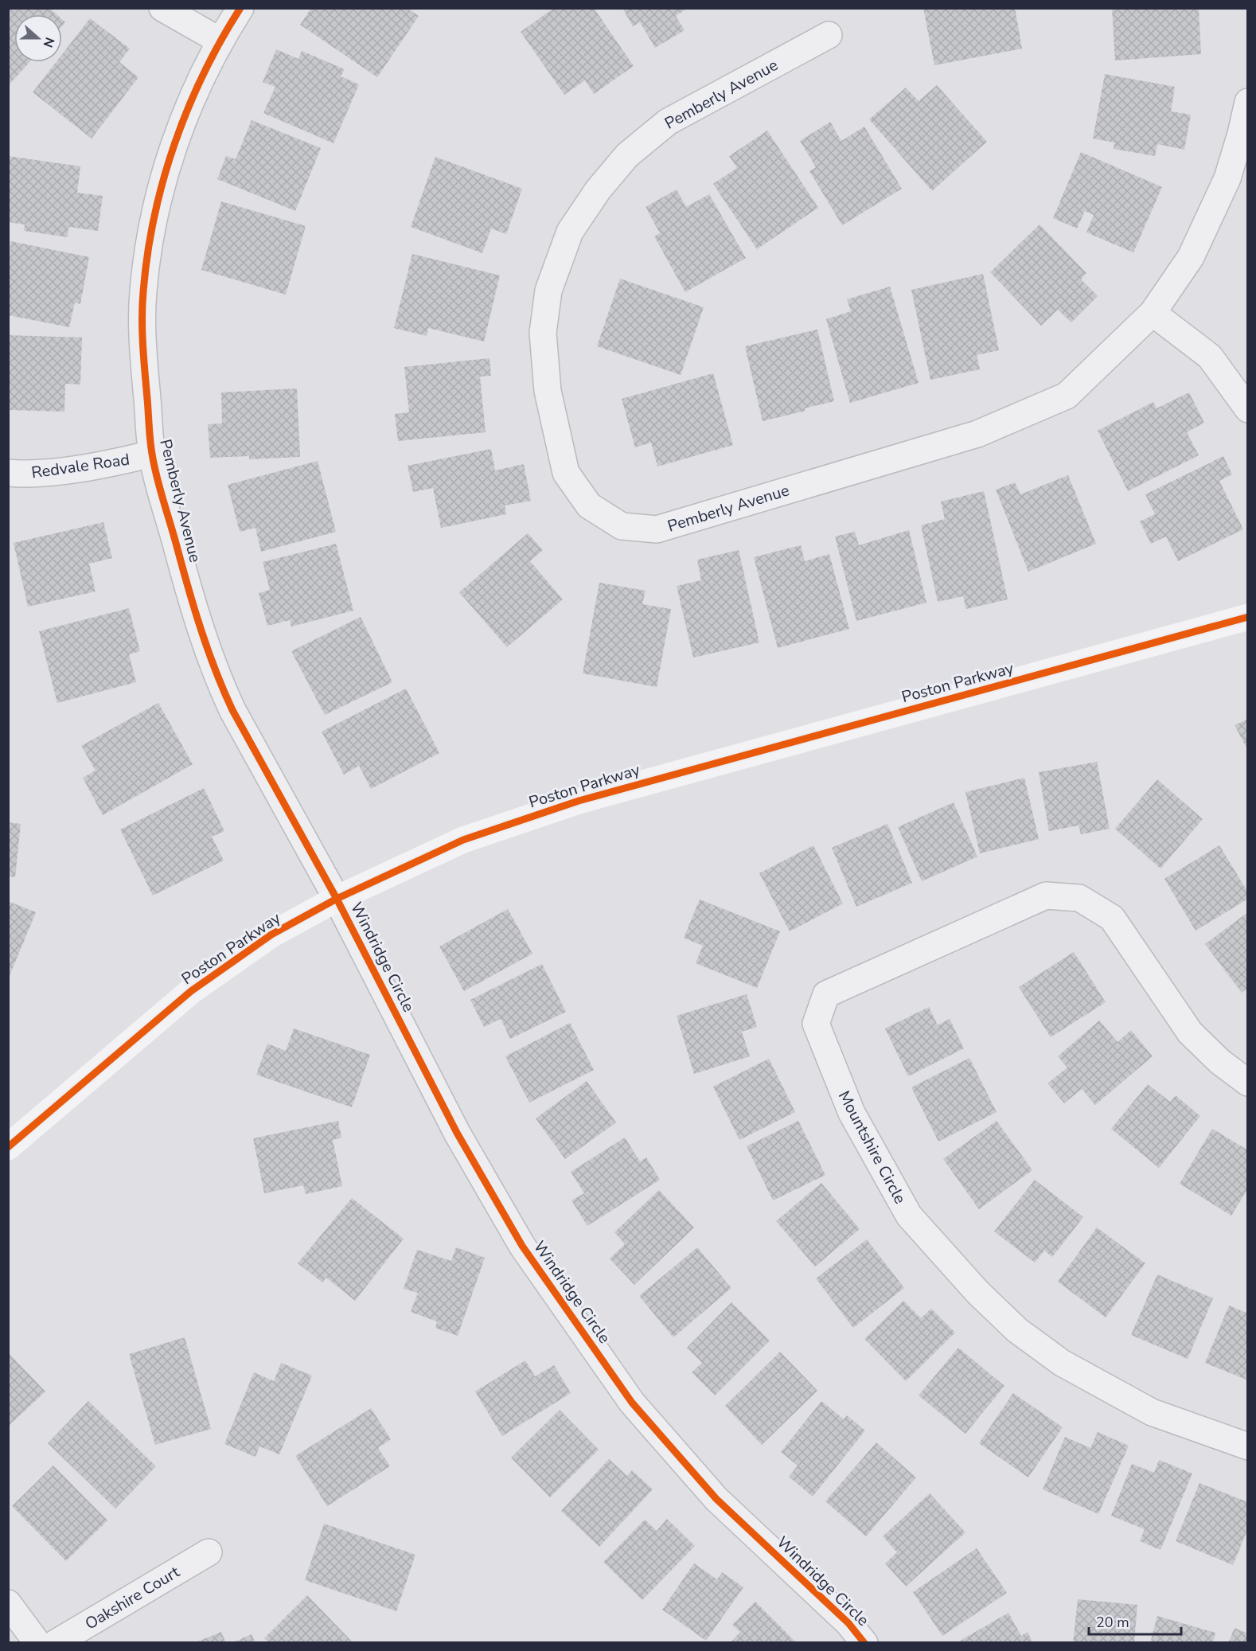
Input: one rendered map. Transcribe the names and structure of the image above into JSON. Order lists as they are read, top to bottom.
{
  "streets": {
    "street": [
      "Pemberly Avenue",
      "Redvale Road",
      "Poston Parkway",
      "Windridge Circle",
      "Mountshire Circle",
      "Oakshire Court"
    ]
  },
  "crossings": [
    ["Pemberly Avenue", "Redvale Road"],
    ["Pemberly Avenue", "Poston Parkway"],
    ["Pemberly Avenue", "Windridge Circle"],
    ["Poston Parkway", "Windridge Circle"]
  ],
  "scale_bar": "20 m",
  "north": "right"
}
